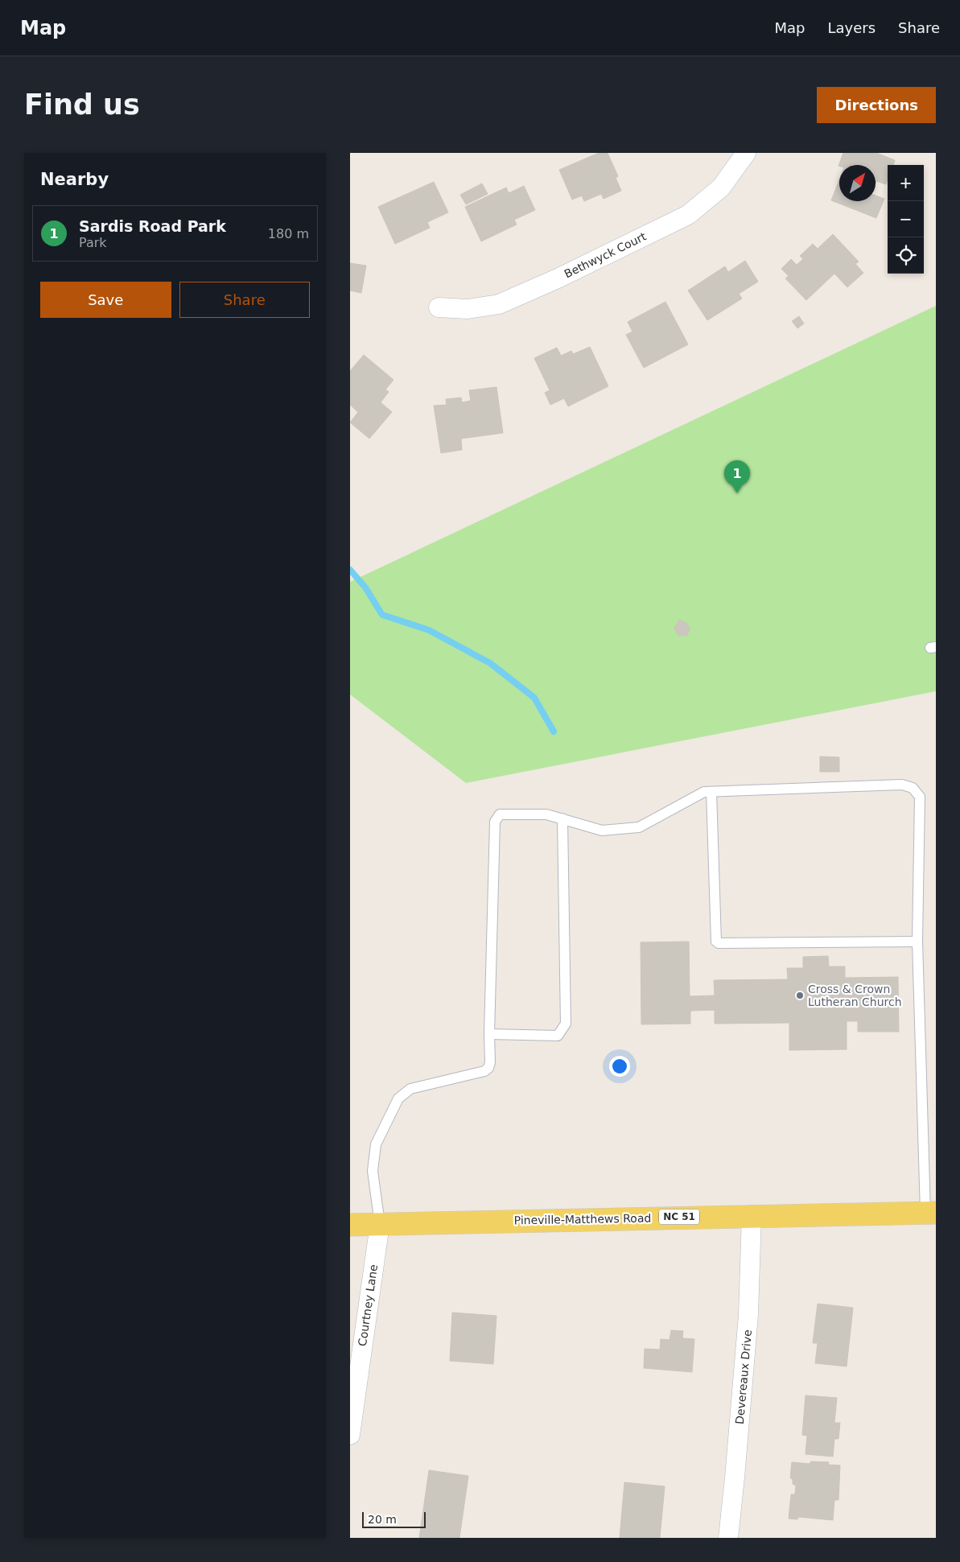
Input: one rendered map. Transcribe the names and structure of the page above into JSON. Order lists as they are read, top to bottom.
{
  "streets": {
    "main road": ["NC 51", "Pineville-Matthews Road"],
    "street": ["Bethwyck Court", "Courtney Lane", "Devereaux Drive"]
  },
  "crossings": [
    ["Pineville-Matthews Road", "Courtney Lane"],
    ["Pineville-Matthews Road", "Devereaux Drive"]
  ],
  "places": ["Cross & Crown Lutheran Church"],
  "scale_bar": "20 m",
  "north": "top right",
  "page": {
    "header": "Map",
    "nav": ["Map", "Layers", "Share"],
    "buttons": [
      "Directions",
      ["Save", "Share"]
    ],
    "title": "Find us",
    "heading": "Nearby",
    "map_buttons": ["+", "−"],
    "list": [
      {
        "mark": "1",
        "name": "Sardis Road Park",
        "note": "Park",
        "value": "180 m"
      }
    ],
    "pins": "1",
    "scale": "20 m"
  }
}
